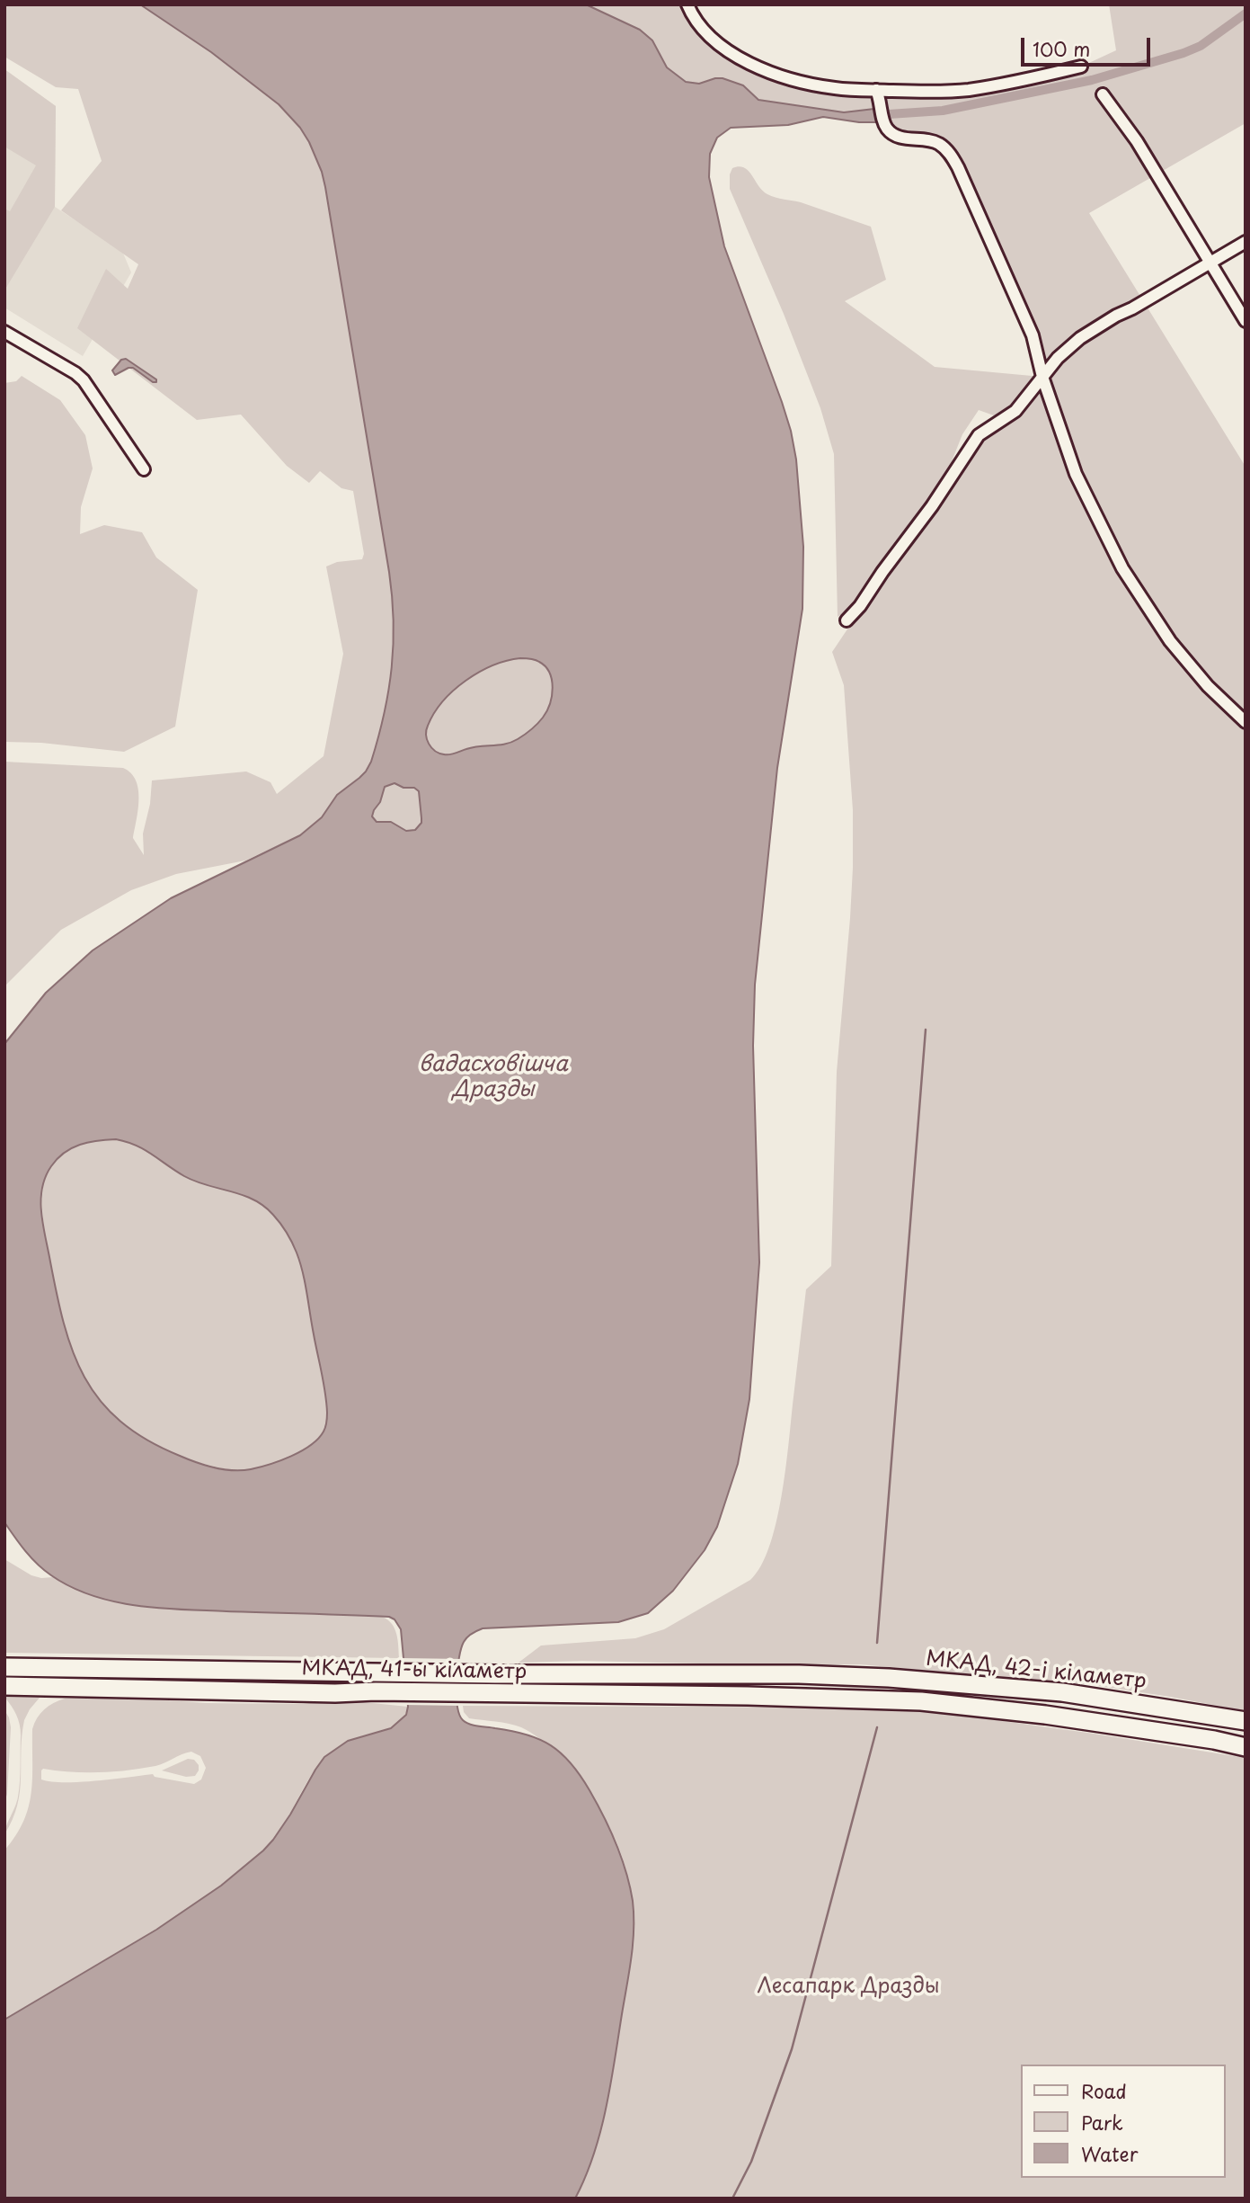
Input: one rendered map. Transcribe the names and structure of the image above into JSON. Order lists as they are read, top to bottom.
{
  "streets": {
    "highway": ["МКАД, 41-ы кіламетр", "МКАД, 42-і кіламетр"]
  },
  "crossings": [
    ["МКАД, 41-ы кіламетр", "МКАД, 42-і кіламетр"]
  ],
  "water": ["вадасховішча Дразды"],
  "parks": ["Лесапарк Дразды"],
  "legend": ["Road", "Park", "Water"],
  "scale_bar": "100 m"
}
